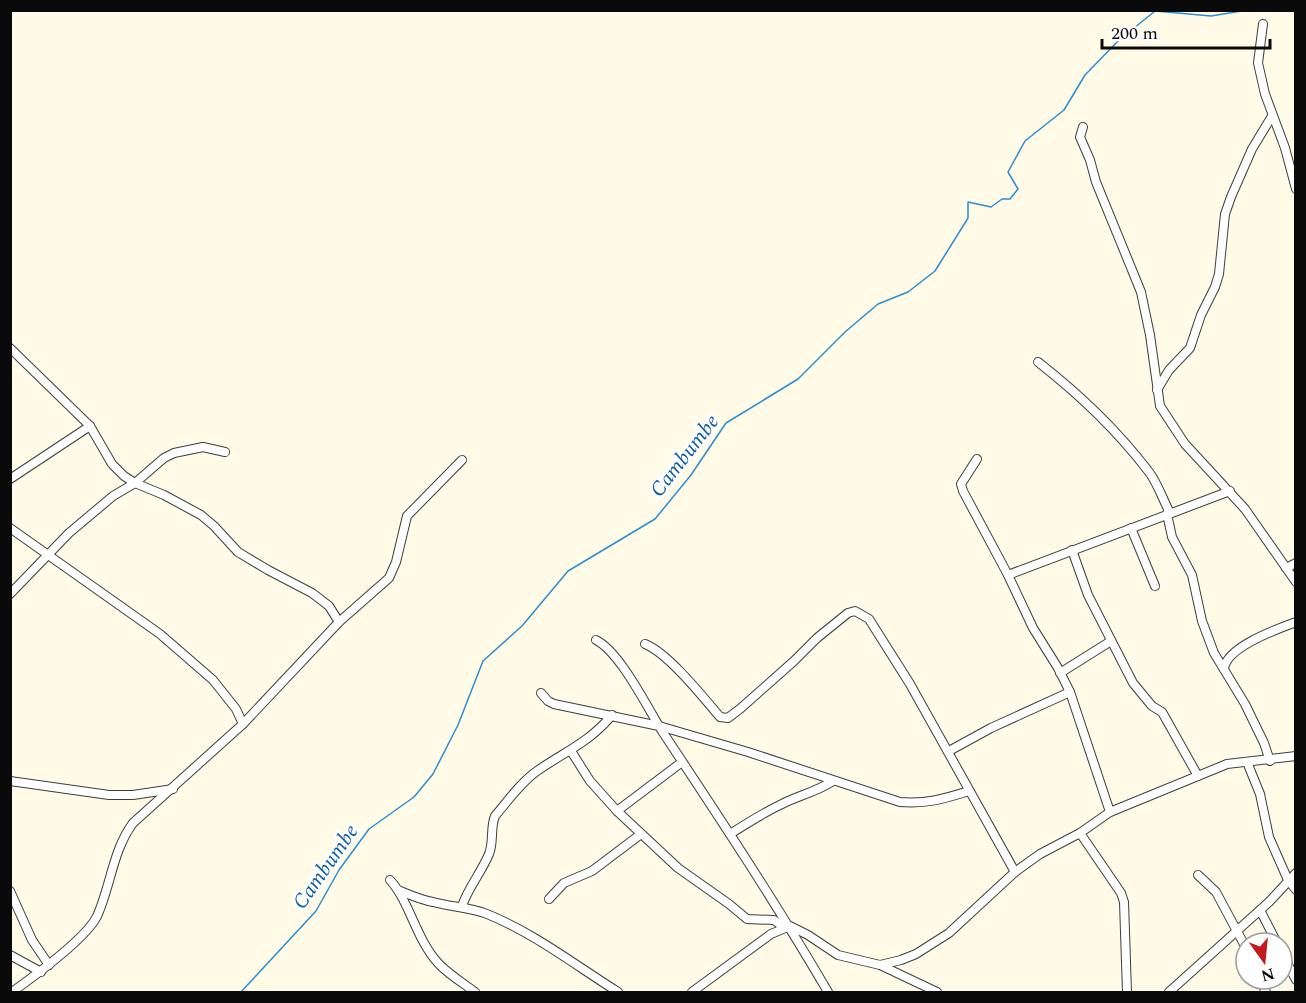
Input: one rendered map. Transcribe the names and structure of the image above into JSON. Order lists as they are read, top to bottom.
{
  "water": ["Cambumbe"],
  "scale_bar": "200 m",
  "north": "bottom"
}
